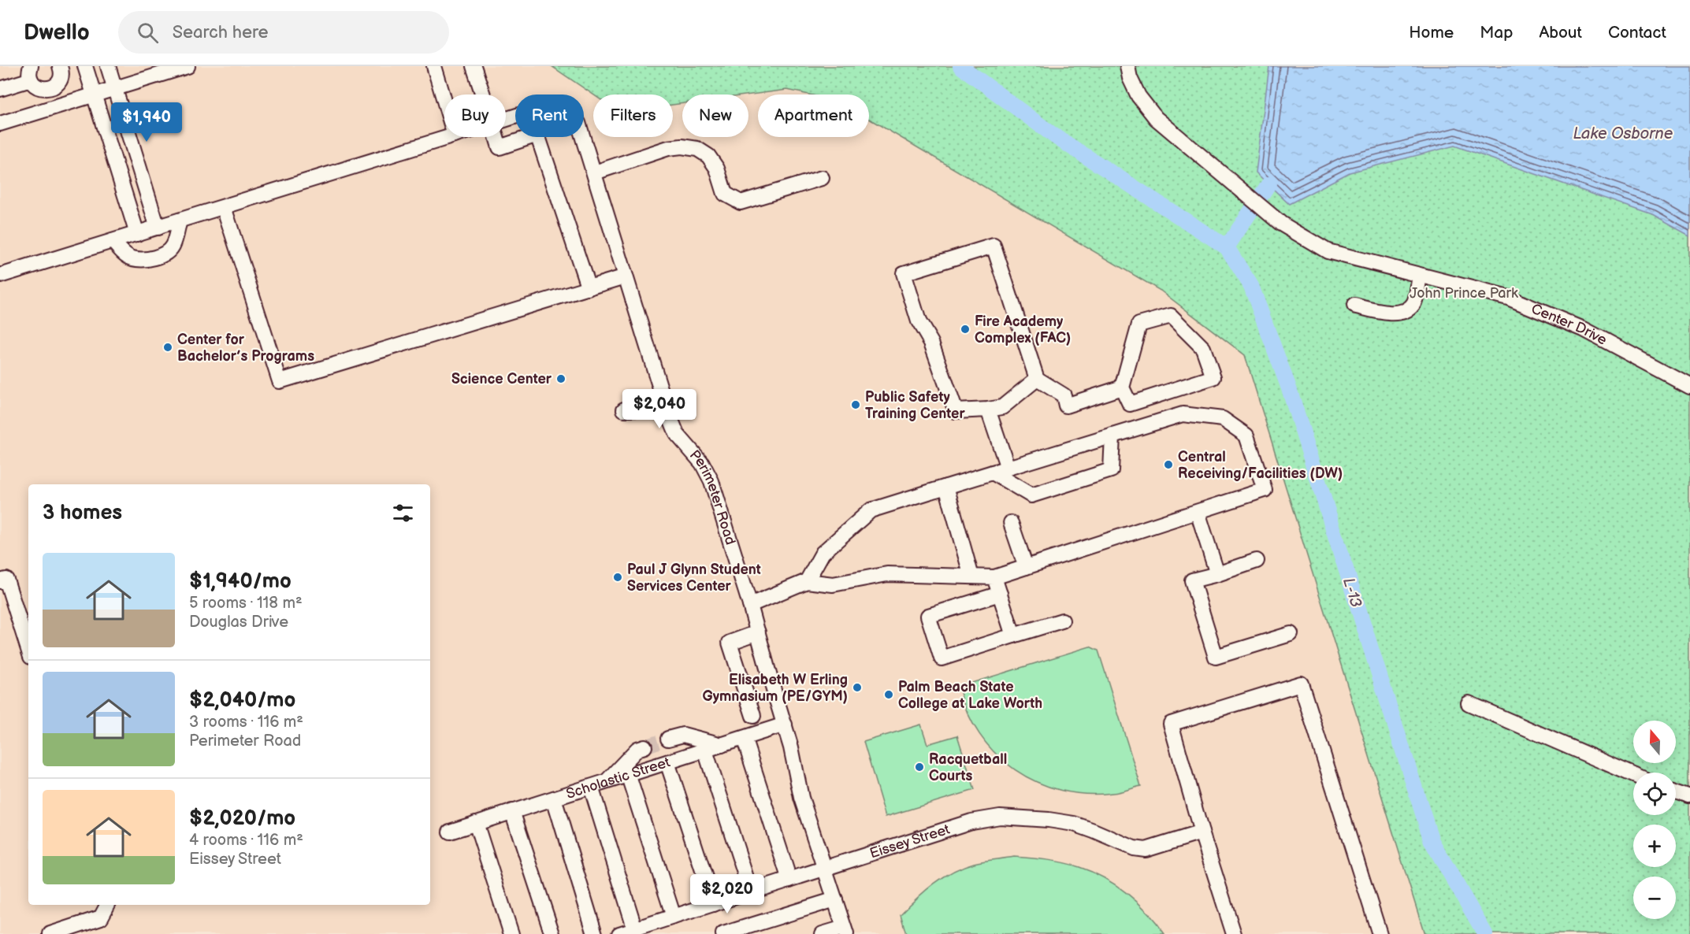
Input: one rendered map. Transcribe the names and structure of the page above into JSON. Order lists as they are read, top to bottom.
{
  "streets": {
    "street": [
      "Center Drive",
      "Perimeter Road",
      "Scholastic Street",
      "Eissey Street"
    ]
  },
  "crossings": [
    ["Perimeter Road", "Scholastic Street"],
    ["Perimeter Road", "Eissey Street"]
  ],
  "water": ["Lake Osborne", "L-13"],
  "parks": ["John Prince Park"],
  "places": [
    "Fire Academy Complex (FAC)",
    "Center for Bachelor’s Programs",
    "Science Center",
    "Public Safety Training Center",
    "Central Receiving/Facilities (DW)",
    "Paul J Glynn Student Services Center",
    "Elisabeth W Erling Gymnasium (PE/GYM)",
    "Palm Beach State College at Lake Worth",
    "Racquetball Courts"
  ],
  "north": "top",
  "page": {
    "header": "Dwello",
    "search": "Search here",
    "nav": [
      "Home",
      "Map",
      "About",
      "Contact"
    ],
    "chip": [
      "Buy",
      "Rent",
      "Filters",
      "New",
      "Apartment"
    ],
    "price": ["$1,940", "$2,040", "$2,020"],
    "heading": "3 homes",
    "list": [
      {
        "name": "$1,940/mo",
        "note": "5 rooms · 118 m² · Douglas Drive"
      },
      {
        "name": "$2,040/mo",
        "note": "3 rooms · 116 m² · Perimeter Road"
      },
      {
        "name": "$2,020/mo",
        "note": "4 rooms · 116 m² · Eissey Street"
      }
    ],
    "map_buttons": ["+", "−"]
  }
}
